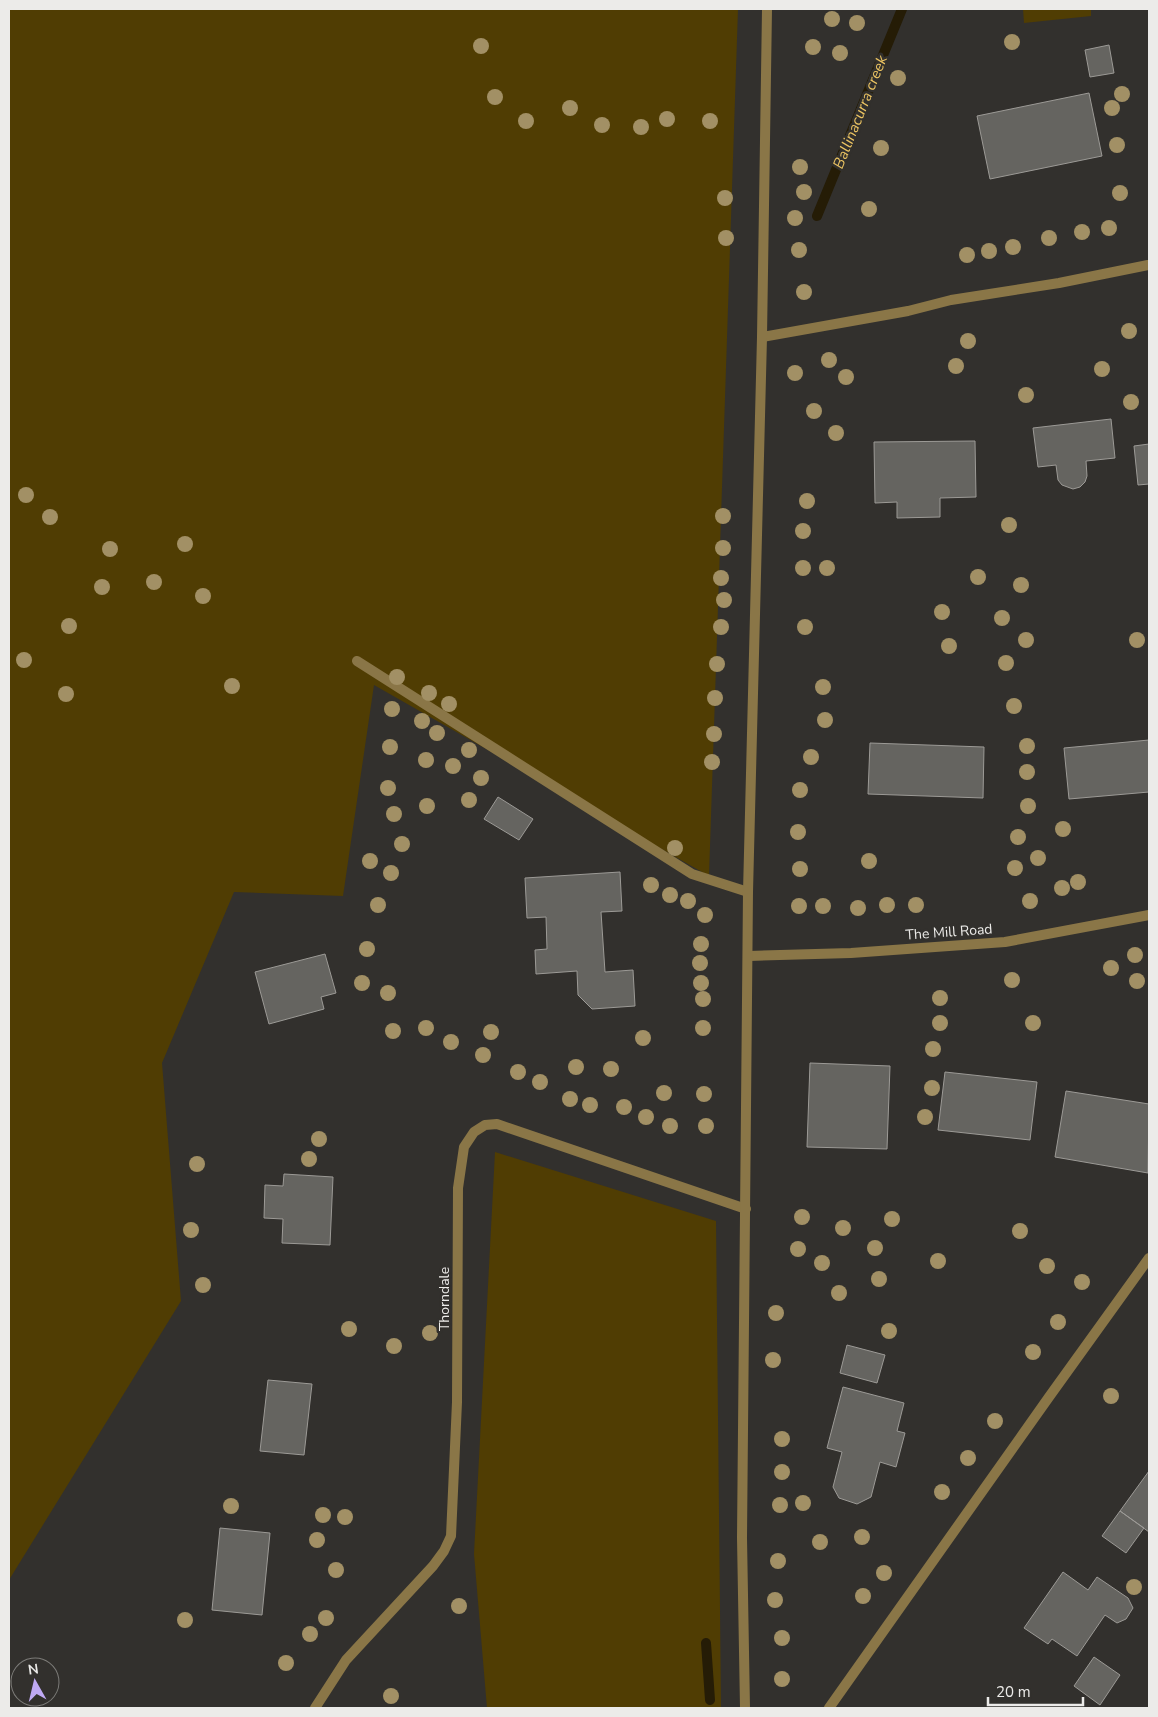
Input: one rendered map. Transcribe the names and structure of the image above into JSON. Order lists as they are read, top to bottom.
{
  "streets": {
    "street": ["The Mill Road", "Thorndale"]
  },
  "water": ["Ballinacurra creek"],
  "scale_bar": "20 m",
  "north": "top"
}
